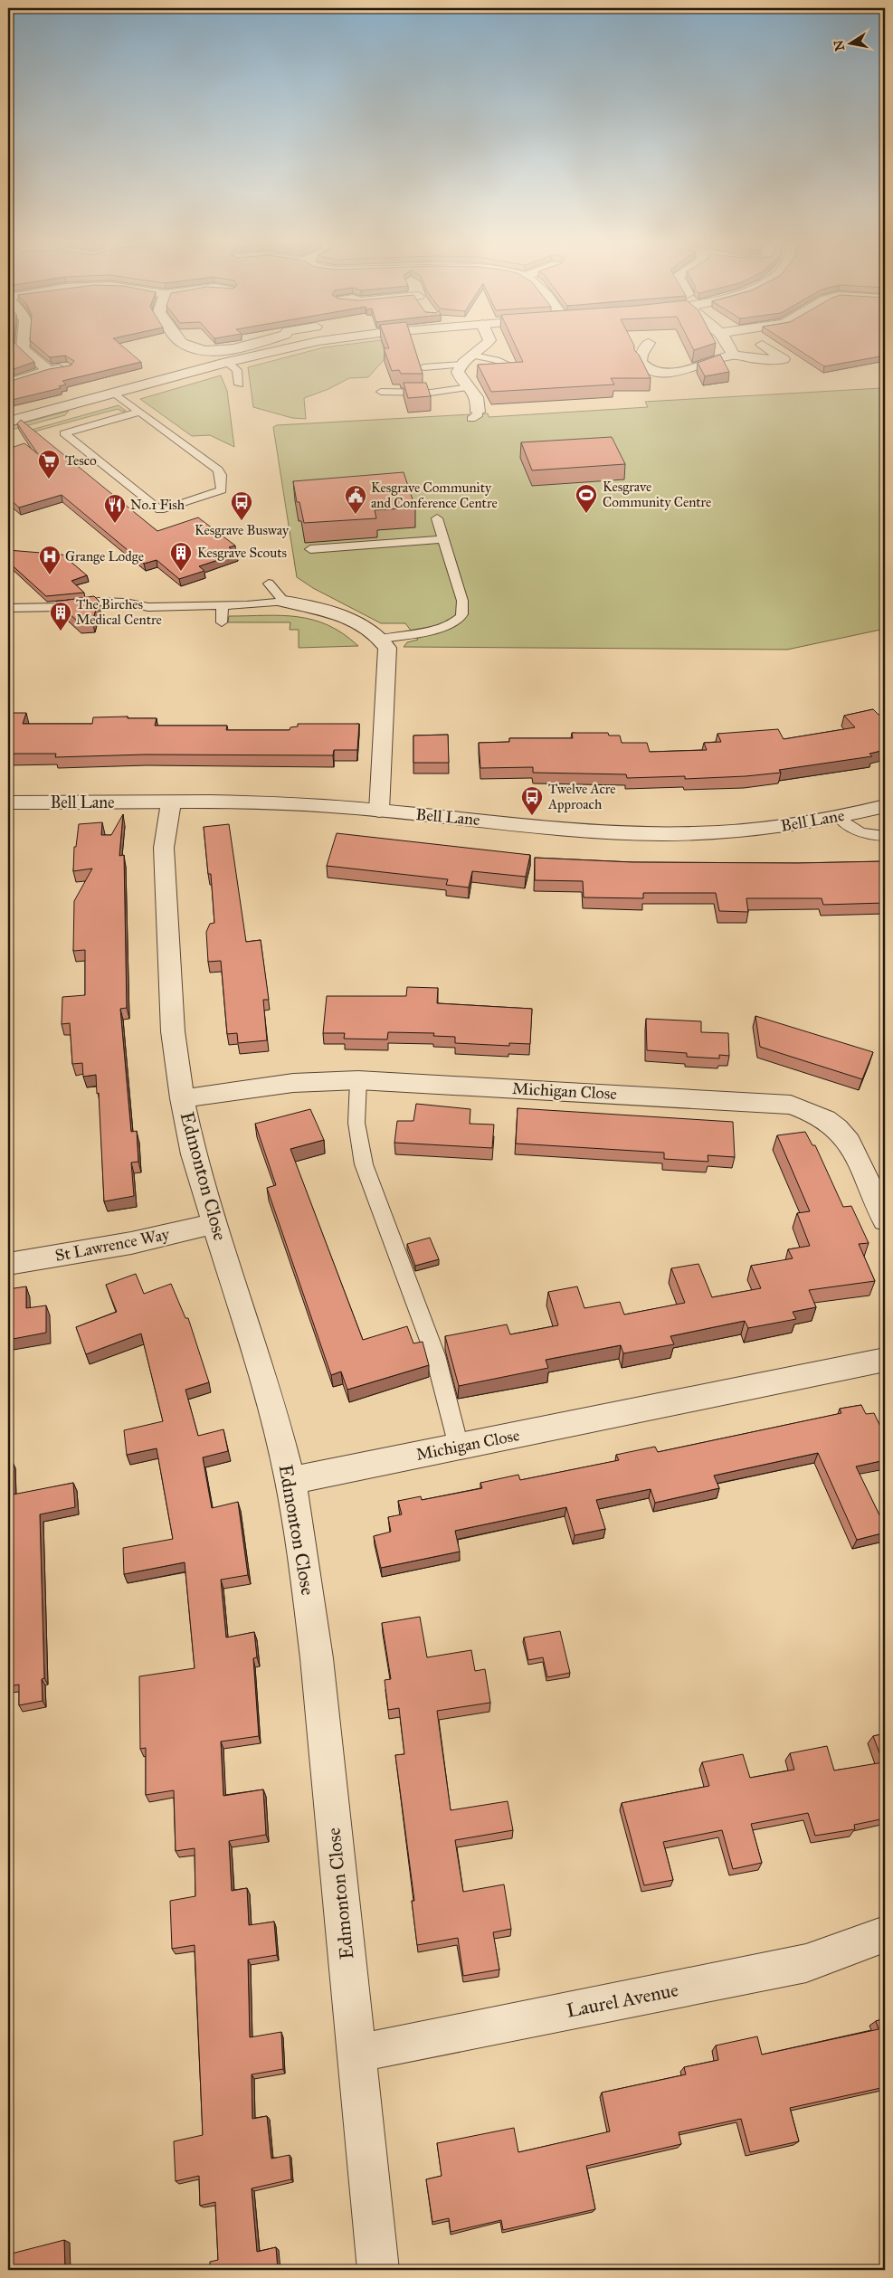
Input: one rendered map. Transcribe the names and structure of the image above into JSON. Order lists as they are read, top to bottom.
{
  "streets": {
    "street": [
      "Bell Lane",
      "Michigan Close",
      "Edmonton Close",
      "St Lawrence Way",
      "Laurel Avenue"
    ]
  },
  "crossings": [
    ["Bell Lane", "Edmonton Close"],
    ["Michigan Close", "Edmonton Close"],
    ["Edmonton Close", "St Lawrence Way"],
    ["Edmonton Close", "Laurel Avenue"]
  ],
  "places": {
    "supermarket": ["Tesco"],
    "sports": ["Kesgrave Community Centre"],
    "public building": ["Kesgrave Community and Conference Centre"],
    "bus stop": ["Kesgrave Busway", "Twelve Acre Approach"],
    "restaurant": ["No.1 Fish"],
    "building": ["Kesgrave Scouts", "The Birches Medical Centre"],
    "hospital": ["Grange Lodge"]
  },
  "north": "left"
}
